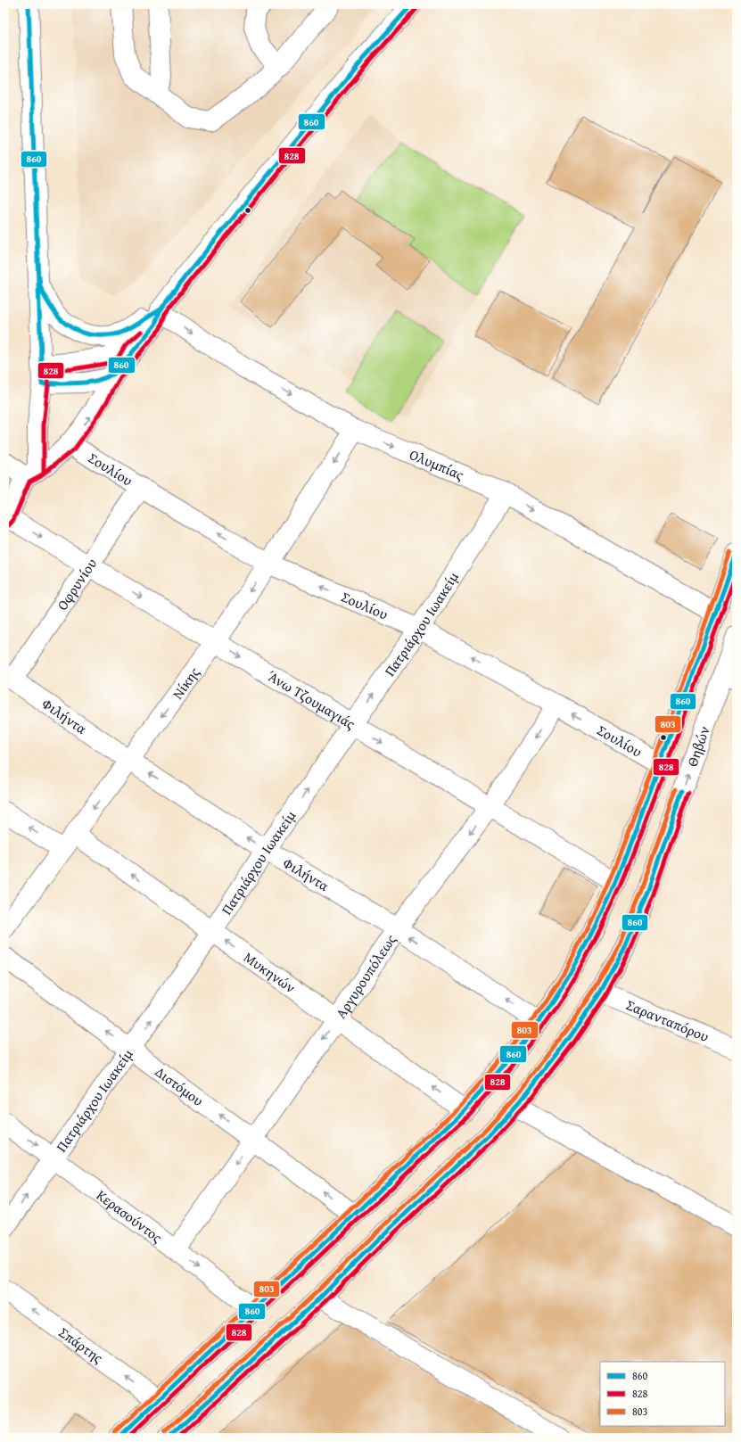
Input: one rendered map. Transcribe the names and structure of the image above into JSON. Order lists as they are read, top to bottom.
{
  "streets": {
    "street": [
      "Ολυμπίας",
      "Σουλίου",
      "Οφρυνίου",
      "Πατριάρχου Ιωακείμ",
      "Νίκης",
      "Άνω Τζουμαγιάς",
      "Φιλήντα",
      "Θηβών",
      "Μυκηνών",
      "Αργυρουπόλεως",
      "Σαρανταπόρου",
      "Διστόμου",
      "Κερασούντος",
      "Σπάρτης"
    ]
  },
  "crossings": [
    ["Ολυμπίας", "Πατριάρχου Ιωακείμ"],
    ["Ολυμπίας", "Νίκης"],
    ["Ολυμπίας", "Θηβών"],
    ["Σουλίου", "Οφρυνίου"],
    ["Σουλίου", "Πατριάρχου Ιωακείμ"],
    ["Σουλίου", "Νίκης"],
    ["Σουλίου", "Θηβών"],
    ["Σουλίου", "Αργυρουπόλεως"],
    ["Οφρυνίου", "Άνω Τζουμαγιάς"],
    ["Οφρυνίου", "Φιλήντα"],
    ["Πατριάρχου Ιωακείμ", "Άνω Τζουμαγιάς"],
    ["Πατριάρχου Ιωακείμ", "Φιλήντα"],
    ["Πατριάρχου Ιωακείμ", "Μυκηνών"],
    ["Πατριάρχου Ιωακείμ", "Διστόμου"],
    ["Πατριάρχου Ιωακείμ", "Κερασούντος"],
    ["Νίκης", "Άνω Τζουμαγιάς"],
    ["Νίκης", "Φιλήντα"],
    ["Νίκης", "Μυκηνών"],
    ["Άνω Τζουμαγιάς", "Θηβών"],
    ["Άνω Τζουμαγιάς", "Αργυρουπόλεως"],
    ["Φιλήντα", "Θηβών"],
    ["Φιλήντα", "Αργυρουπόλεως"],
    ["Θηβών", "Μυκηνών"],
    ["Θηβών", "Σαρανταπόρου"],
    ["Θηβών", "Διστόμου"],
    ["Θηβών", "Κερασούντος"],
    ["Θηβών", "Σπάρτης"],
    ["Μυκηνών", "Αργυρουπόλεως"],
    ["Αργυρουπόλεως", "Διστόμου"],
    ["Αργυρουπόλεως", "Κερασούντος"]
  ],
  "one_way": [
    "Ολυμπίας",
    "Σουλίου",
    "Πατριάρχου Ιωακείμ",
    "Νίκης",
    "Άνω Τζουμαγιάς",
    "Φιλήντα",
    "Μυκηνών",
    "Αργυρουπόλεως",
    "Διστόμου",
    "Κερασούντος",
    "Σπάρτης"
  ],
  "lines": ["transit line 860", "transit line 828", "transit line 803"],
  "legend": ["860", "828", "803"]
}
